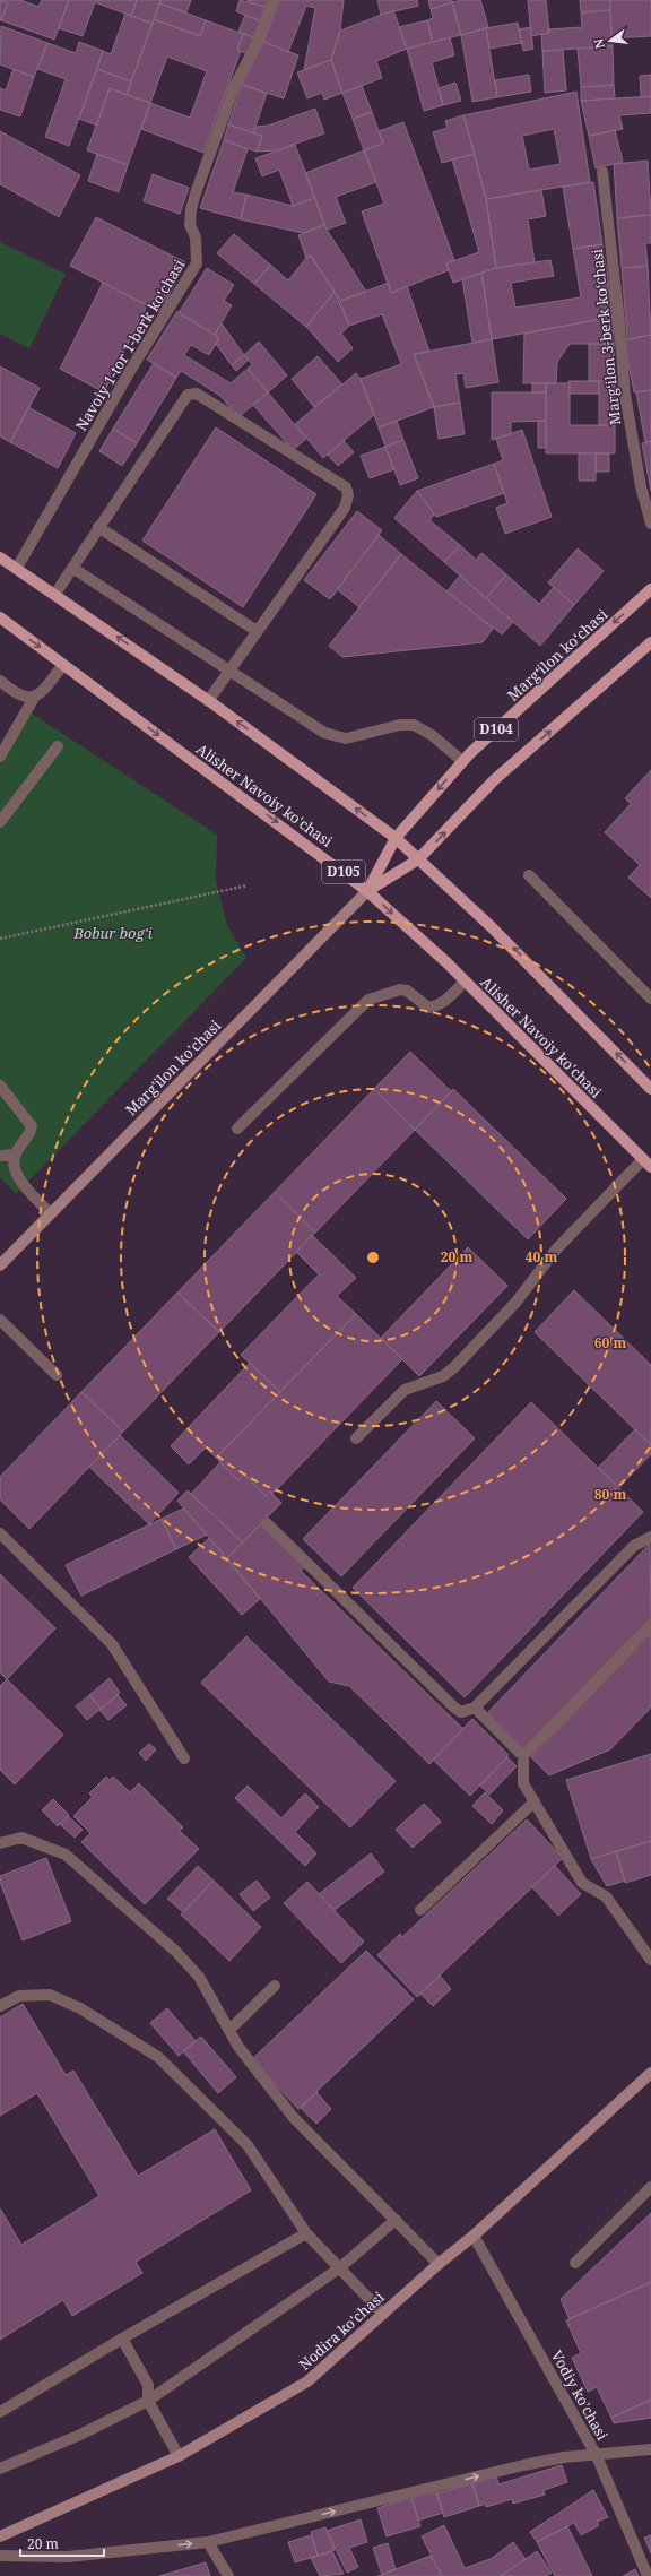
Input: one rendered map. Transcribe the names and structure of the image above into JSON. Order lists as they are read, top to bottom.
{
  "streets": {
    "main road": [
      "Margʻilon koʻchasi",
      "D104",
      "Alisher Navoiy ko'chasi",
      "D105",
      "Marg'ilon ko'chasi",
      "Nodira ko'chasi"
    ],
    "street": ["Margʻilon 3-berk koʻchasi", "Navoiy 1-tor 1-berk koʻchasi", "Vodiy ko'chasi"]
  },
  "crossings": [
    ["Margʻilon koʻchasi", "D104"],
    ["Margʻilon koʻchasi", "Alisher Navoiy ko'chasi"],
    ["Margʻilon koʻchasi", "Marg'ilon ko'chasi"],
    ["D104", "Alisher Navoiy ko'chasi"],
    ["D104", "Marg'ilon ko'chasi"],
    ["Alisher Navoiy ko'chasi", "Marg'ilon ko'chasi"],
    ["Nodira ko'chasi", "Vodiy ko'chasi"]
  ],
  "parks": ["Bobur bog'i"],
  "scale_bar": "20 m",
  "north": "left",
  "rings": [
    "20 m",
    "40 m",
    "60 m",
    "80 m"
  ]
}
